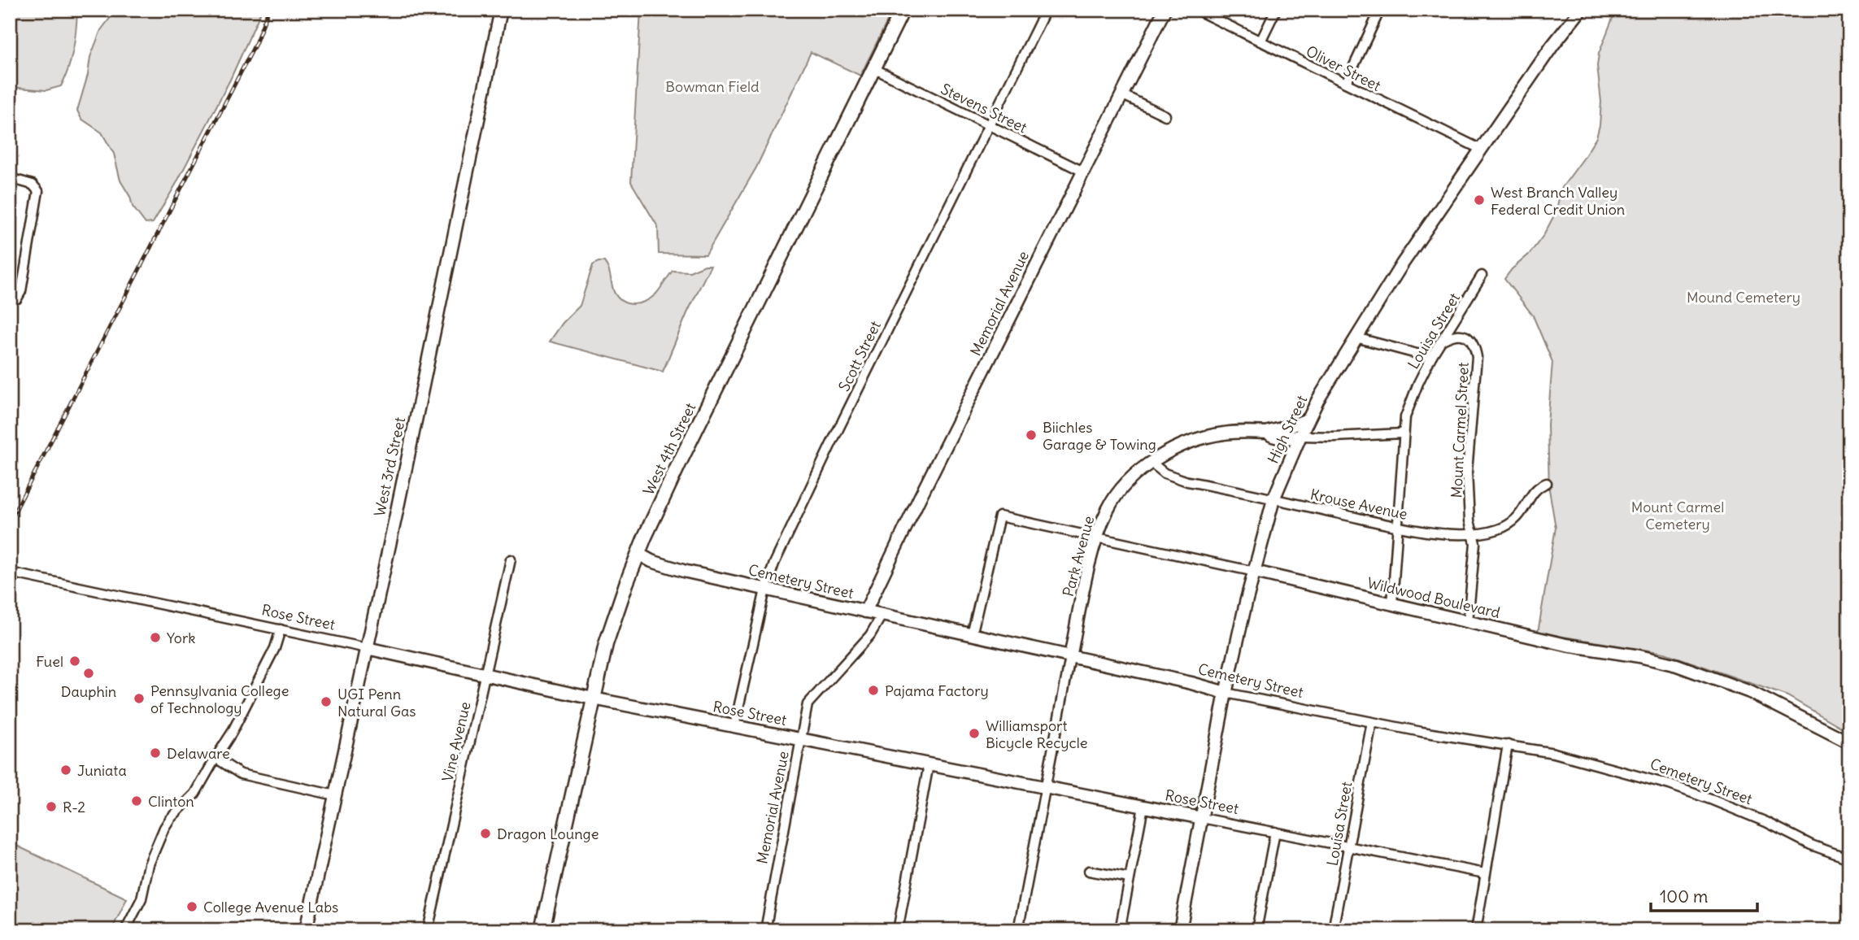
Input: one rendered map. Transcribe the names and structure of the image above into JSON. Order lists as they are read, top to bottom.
{
  "streets": {
    "main road": ["West 4th Street"],
    "street": [
      "Oliver Street",
      "Stevens Street",
      "Memorial Avenue",
      "Louisa Street",
      "Scott Street",
      "High Street",
      "Mount Carmel Street",
      "West 3rd Street",
      "Krouse Avenue",
      "Park Avenue",
      "Cemetery Street",
      "Wildwood Boulevard",
      "Rose Street",
      "Vine Avenue"
    ]
  },
  "crossings": [
    ["Oliver Street", "High Street"],
    ["Stevens Street", "Memorial Avenue"],
    ["Stevens Street", "Scott Street"],
    ["Stevens Street", "West 4th Street"],
    ["Memorial Avenue", "Cemetery Street"],
    ["Memorial Avenue", "Rose Street"],
    ["Louisa Street", "Mount Carmel Street"],
    ["Louisa Street", "Krouse Avenue"],
    ["Louisa Street", "Park Avenue"],
    ["Louisa Street", "Cemetery Street"],
    ["Louisa Street", "Wildwood Boulevard"],
    ["Louisa Street", "Rose Street"],
    ["Scott Street", "Cemetery Street"],
    ["Scott Street", "Rose Street"],
    ["High Street", "Krouse Avenue"],
    ["High Street", "Park Avenue"],
    ["High Street", "Cemetery Street"],
    ["High Street", "Wildwood Boulevard"],
    ["High Street", "Rose Street"],
    ["Mount Carmel Street", "Krouse Avenue"],
    ["Mount Carmel Street", "Wildwood Boulevard"],
    ["West 4th Street", "Cemetery Street"],
    ["West 4th Street", "Rose Street"],
    ["West 3rd Street", "Rose Street"],
    ["Krouse Avenue", "Park Avenue"],
    ["Park Avenue", "Cemetery Street"],
    ["Park Avenue", "Wildwood Boulevard"],
    ["Park Avenue", "Rose Street"],
    ["Cemetery Street", "Wildwood Boulevard"],
    ["Rose Street", "Vine Avenue"]
  ],
  "parks": ["Bowman Field", "Mound Cemetery", "Mount Carmel Cemetery"],
  "places": [
    "West Branch Valley Federal Credit Union",
    "Biichles Garage & Towing",
    "York",
    "Fuel",
    "Dauphin",
    "Pajama Factory",
    "Pennsylvania College of Technology",
    "UGI Penn Natural Gas",
    "Williamsport Bicycle Recycle",
    "Delaware",
    "Juniata",
    "Clinton",
    "R-2",
    "Dragon Lounge",
    "College Avenue Labs"
  ],
  "scale_bar": "100 m"
}
